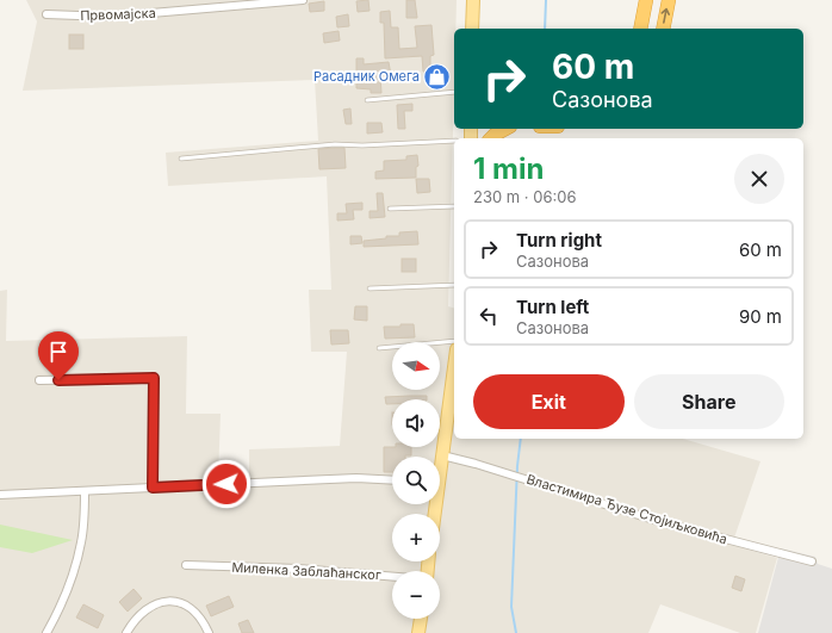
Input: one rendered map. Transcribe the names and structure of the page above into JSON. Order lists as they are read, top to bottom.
{
  "streets": {
    "street": ["Првомајска", "Властимира Ђузе Стојиљковића", "Миленка Заблаћанског"]
  },
  "places": {
    "shop": ["Расадник Омега"]
  },
  "north": "right",
  "page": {
    "turn": ["60 m", "Сазонова"],
    "heading": ["1 min", "230 m · 06:06"],
    "list": [
      {
        "name": "Turn right",
        "note": "Сазонова",
        "value": "60 m"
      },
      {
        "name": "Turn left",
        "note": "Сазонова",
        "value": "90 m"
      }
    ],
    "map_buttons": ["+", "−"],
    "buttons": ["Exit", "Share"]
  }
}
